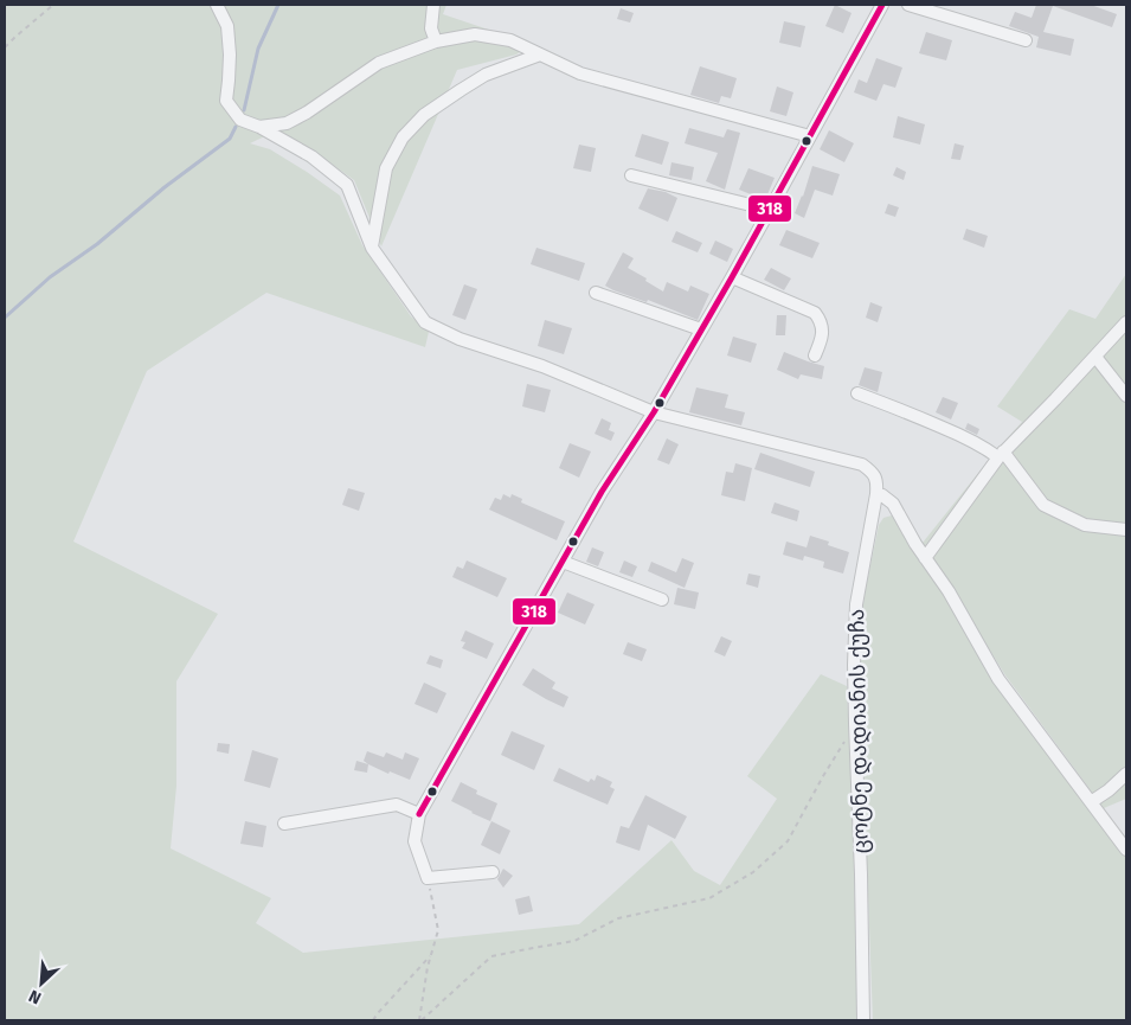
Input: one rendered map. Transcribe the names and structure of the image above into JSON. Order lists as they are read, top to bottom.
{
  "streets": {
    "street": ["ცოტნე დადიანის ქუჩა"]
  },
  "lines": ["transit line 318"],
  "north": "bottom left"
}
